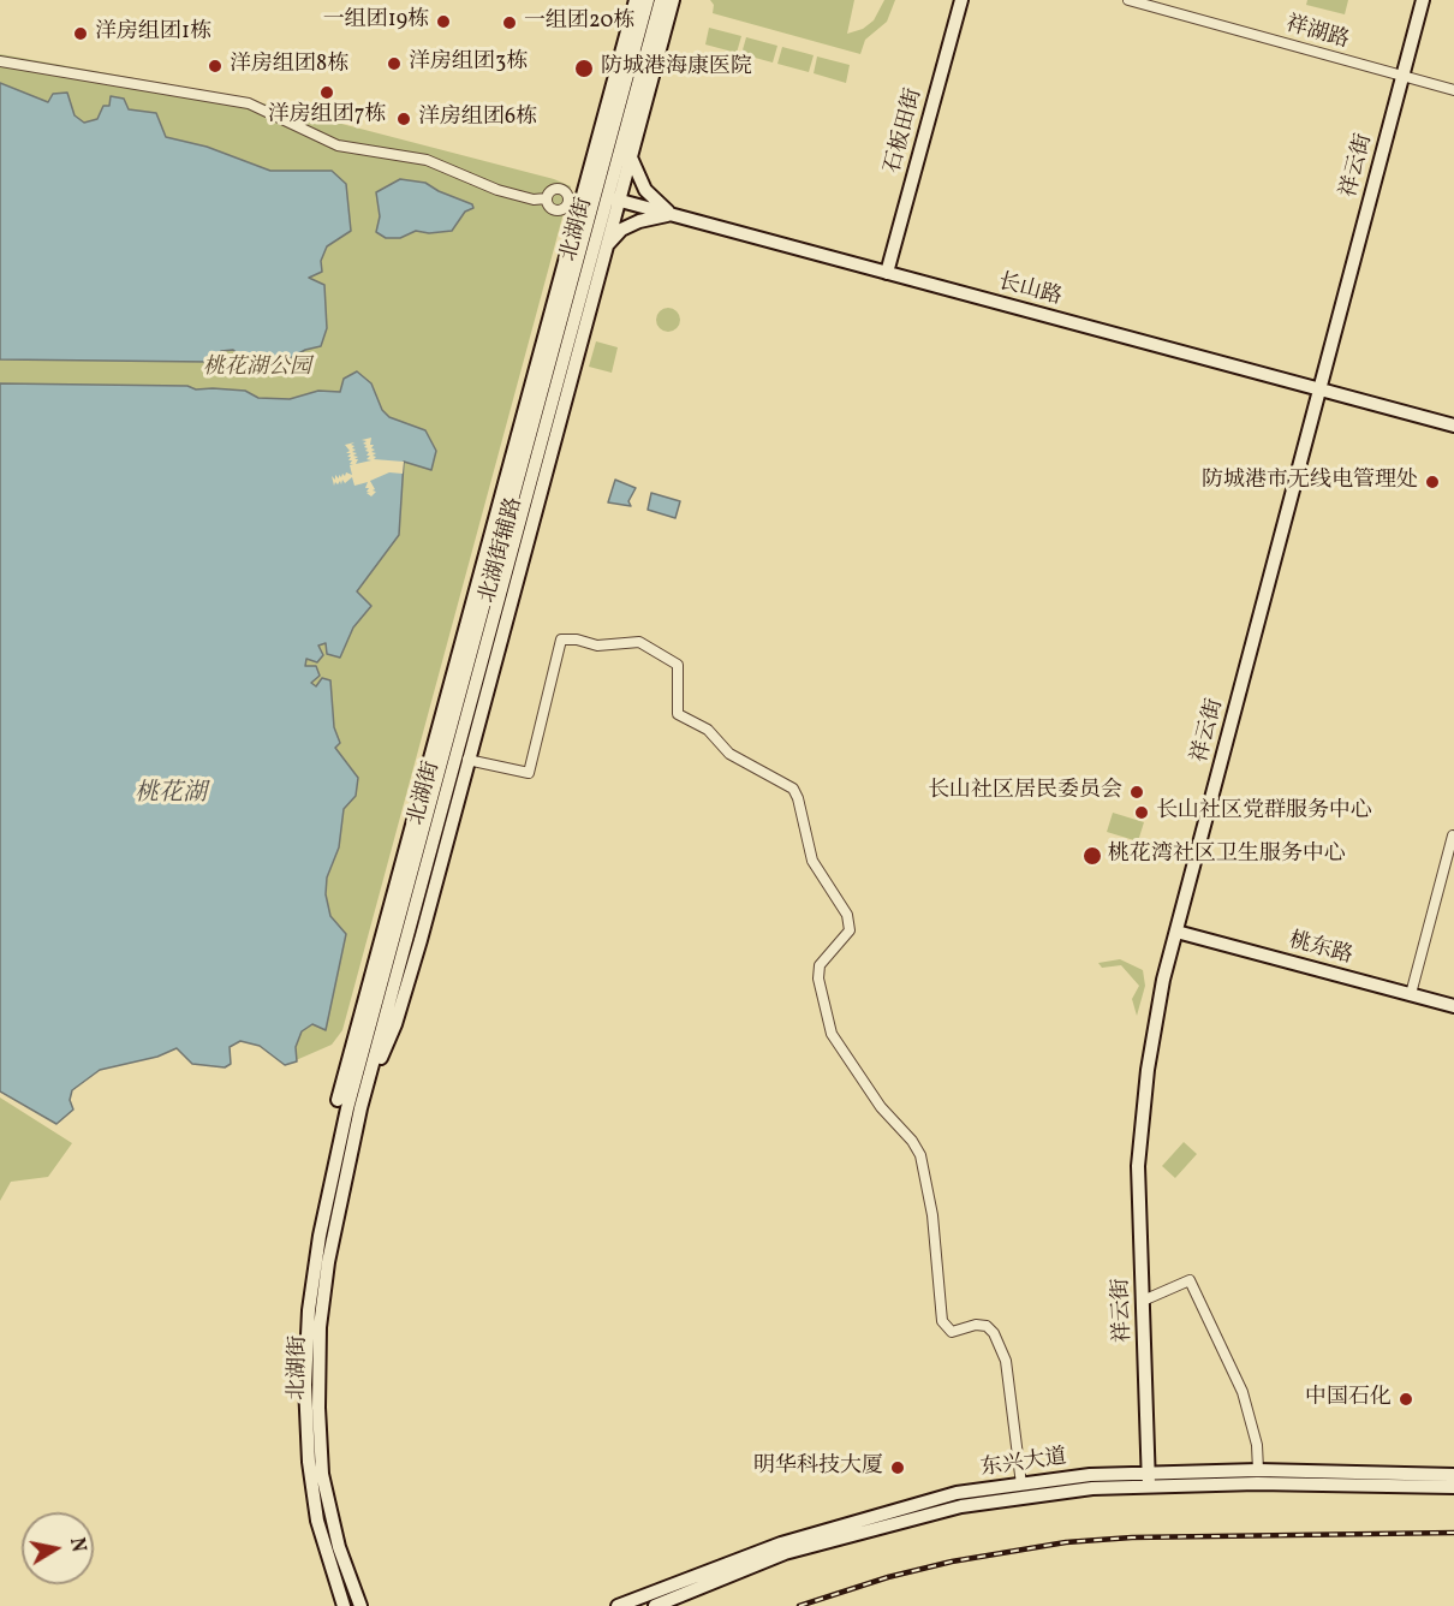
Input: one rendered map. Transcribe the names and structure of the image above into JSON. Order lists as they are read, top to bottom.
{
  "streets": {
    "main road": [
      "石板田街",
      "祥云街",
      "北湖街",
      "长山路",
      "北湖街辅路",
      "桃东路",
      "东兴大道"
    ],
    "street": ["祥湖路"]
  },
  "crossings": [
    ["祥湖路", "祥云街"],
    ["石板田街", "长山路"],
    ["祥云街", "长山路"],
    ["祥云街", "桃东路"],
    ["祥云街", "东兴大道"],
    ["北湖街", "长山路"],
    ["北湖街", "北湖街辅路"],
    ["长山路", "北湖街辅路"]
  ],
  "water": ["桃花湖"],
  "parks": ["桃花湖公园"],
  "places": [
    "一组团19栋",
    "一组团20栋",
    "洋房组团1栋",
    "洋房组团3栋",
    "洋房组团8栋",
    "防城港海康医院",
    "洋房组团7栋",
    "洋房组团6栋",
    "防城港市无线电管理处",
    "长山社区居民委员会",
    "长山社区党群服务中心",
    "桃花湾社区卫生服务中心",
    "中国石化",
    "明华科技大厦"
  ],
  "north": "right"
}
